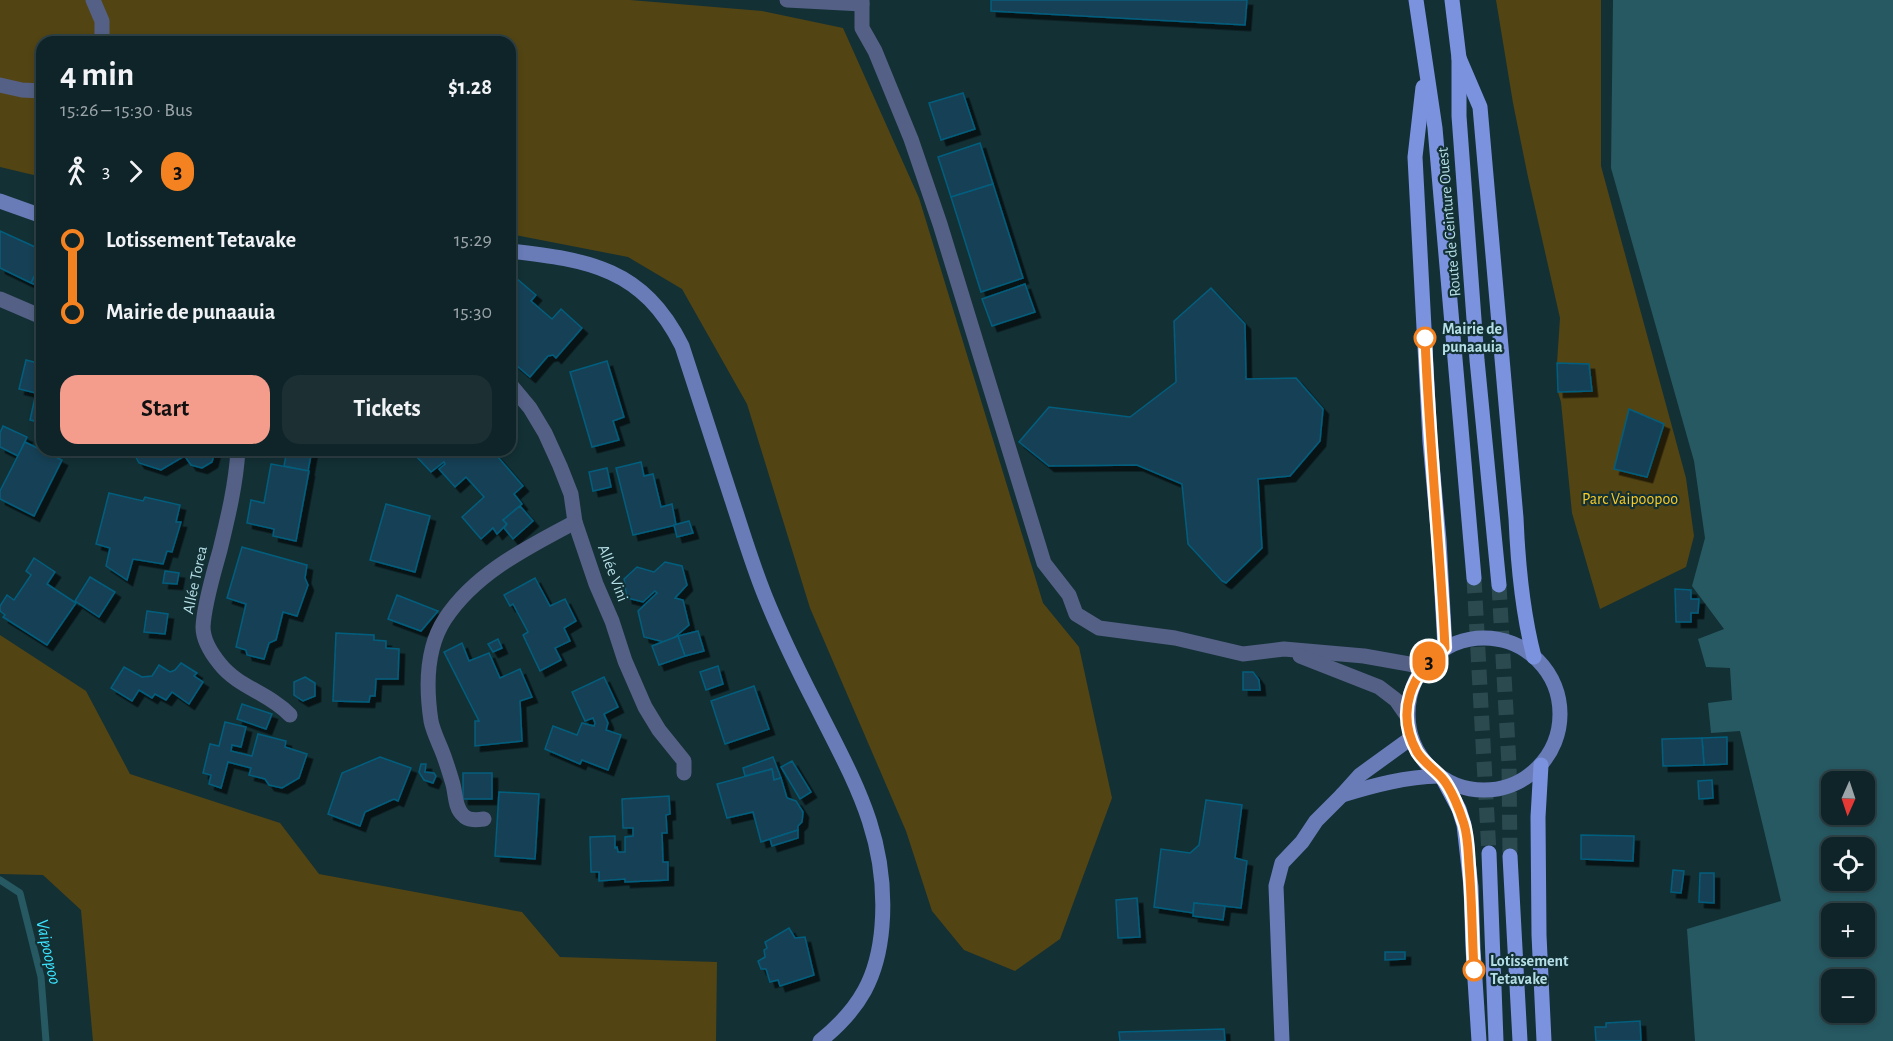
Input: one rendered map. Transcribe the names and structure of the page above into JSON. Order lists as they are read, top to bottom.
{
  "streets": {
    "main road": ["Route de Ceinture Ouest"],
    "street": ["Allée Vini", "Allée Torea"]
  },
  "water": ["Vaipoopoo"],
  "parks": ["Parc Vaipoopoo"],
  "places": ["Mairie de punaauia", "Lotissement Tetavake"],
  "lines": ["bus line 3"],
  "north": "bottom",
  "page": {
    "on_map": "3",
    "heading": ["4 min", "15:26 – 15:30 · Bus", "$1.28"],
    "legs": ["3", "3"],
    "list": [
      {
        "name": "Lotissement Tetavake",
        "value": "15:29"
      },
      {
        "name": "Mairie de punaauia",
        "value": "15:30"
      }
    ],
    "buttons": ["Start", "Tickets"],
    "map_buttons": ["+", "−"]
  }
}
